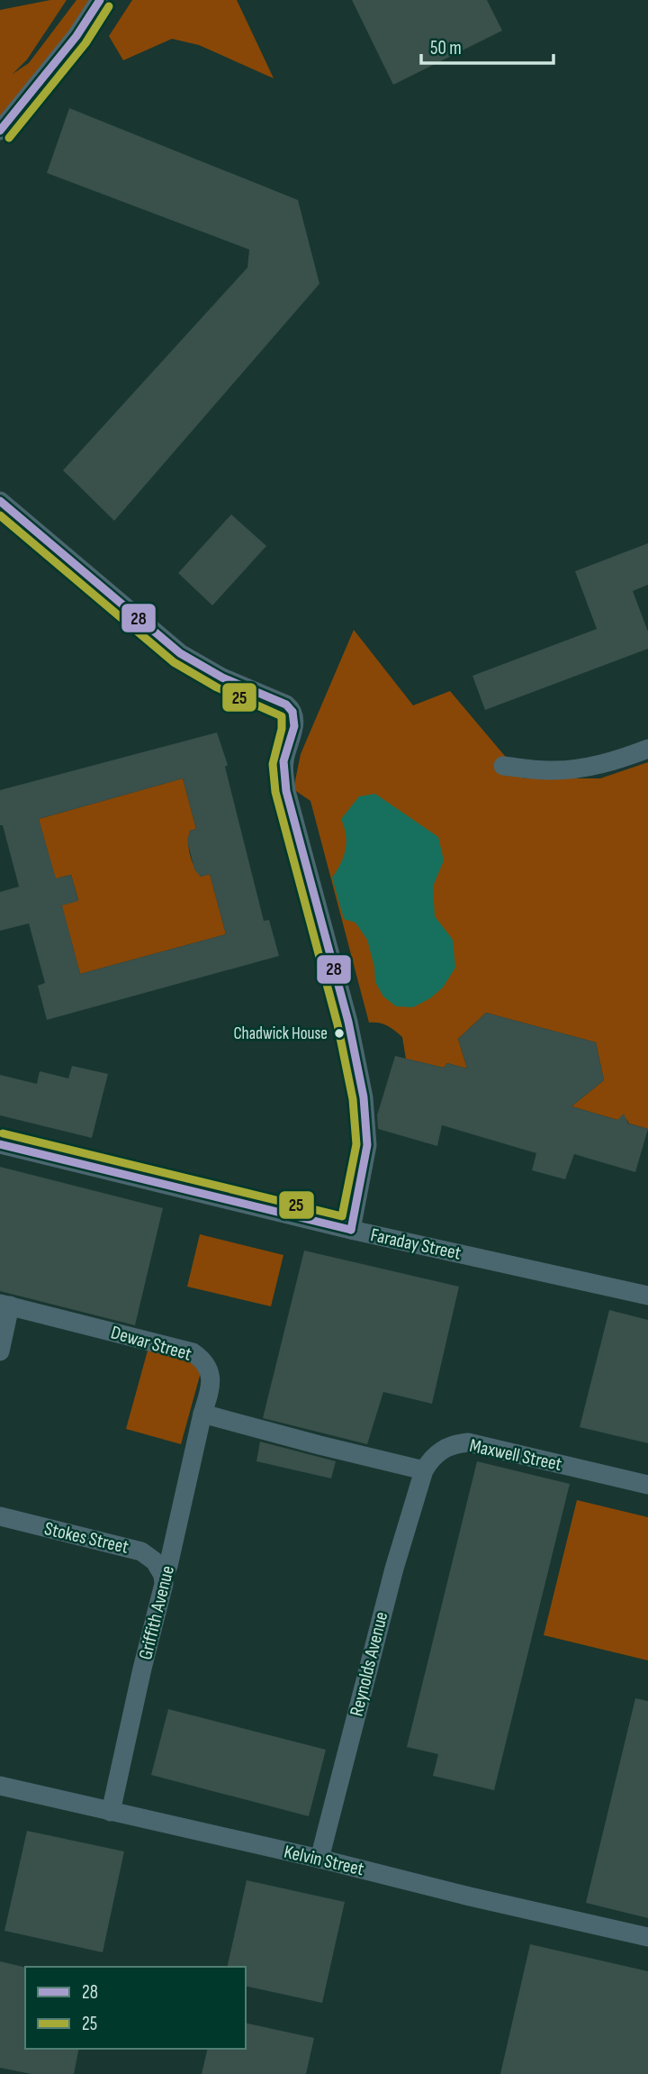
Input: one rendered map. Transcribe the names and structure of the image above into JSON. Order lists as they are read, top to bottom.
{
  "streets": {
    "street": [
      "Faraday Street",
      "Dewar Street",
      "Maxwell Street",
      "Stokes Street",
      "Griffith Avenue",
      "Reynolds Avenue",
      "Kelvin Street"
    ]
  },
  "crossings": [
    ["Dewar Street", "Griffith Avenue"],
    ["Maxwell Street", "Reynolds Avenue"],
    ["Stokes Street", "Griffith Avenue"],
    ["Griffith Avenue", "Kelvin Street"],
    ["Reynolds Avenue", "Kelvin Street"]
  ],
  "places": ["Chadwick House"],
  "lines": ["transit line 28", "transit line 25"],
  "legend": ["28", "25"],
  "scale_bar": "50 m"
}
